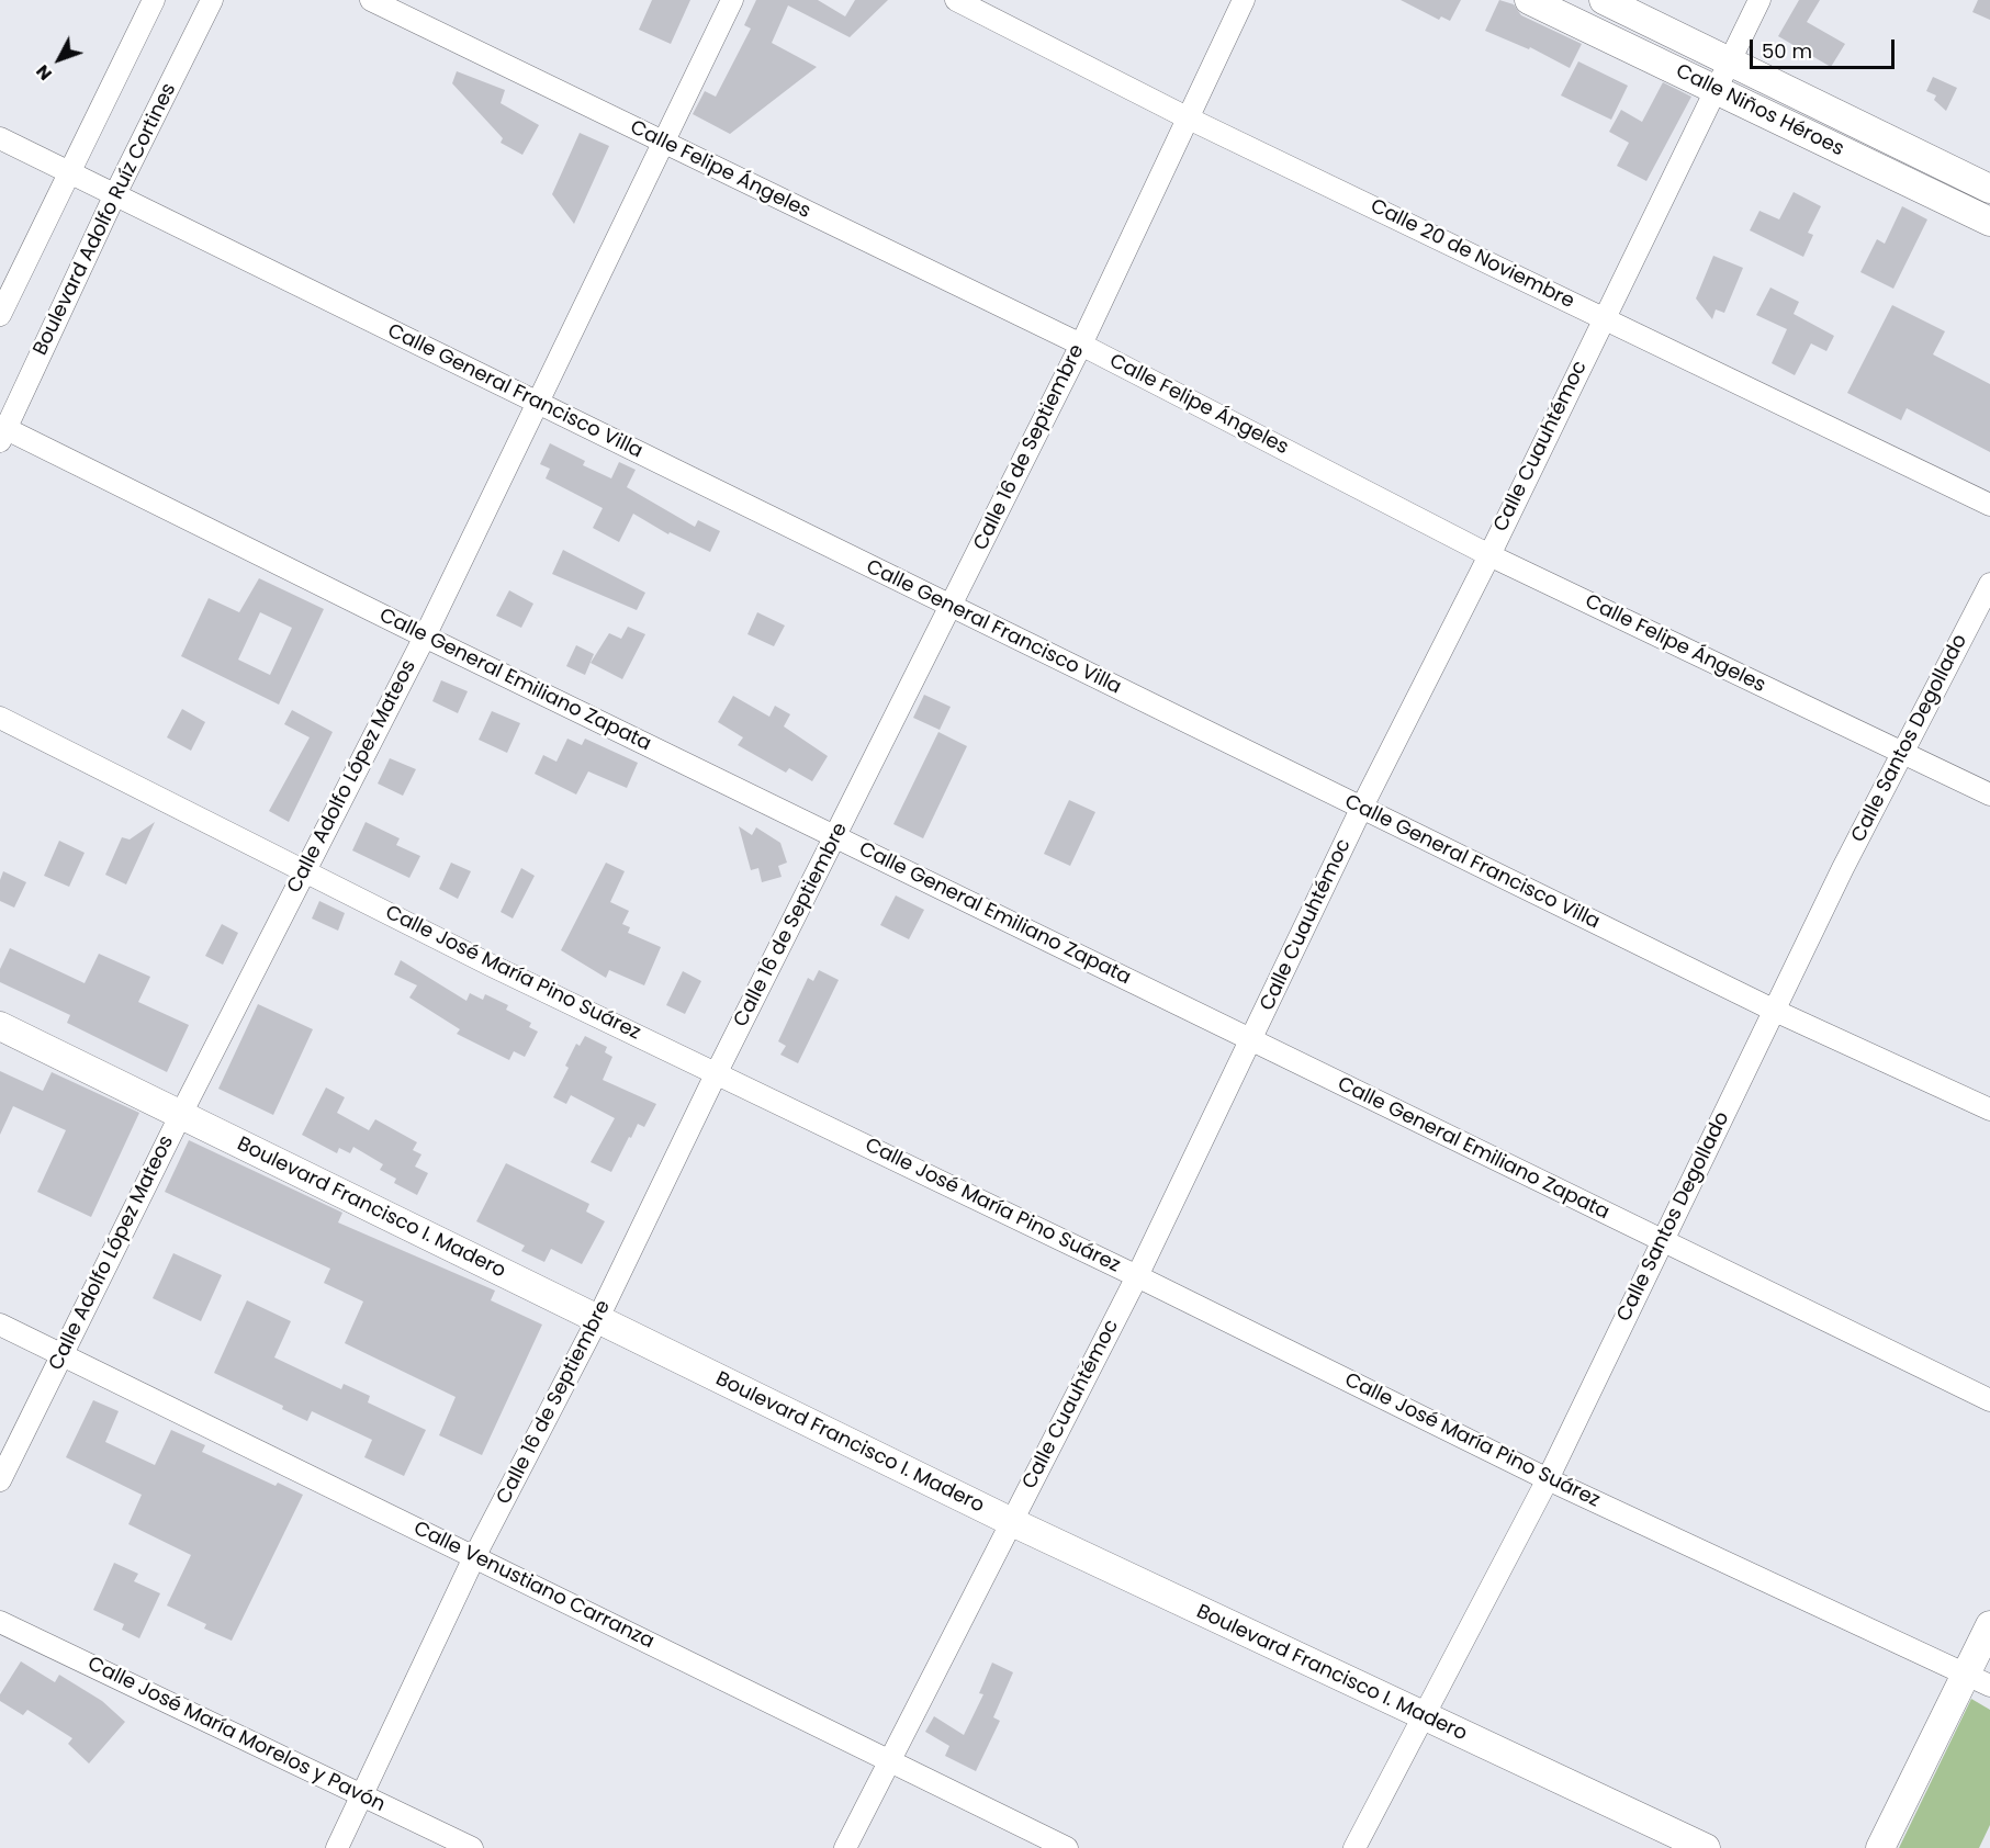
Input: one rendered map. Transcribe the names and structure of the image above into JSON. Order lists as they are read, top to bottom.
{
  "streets": {
    "street": [
      "Calle Niños Héroes",
      "Calle Felipe Ángeles",
      "Boulevard Adolfo Ruíz Cortines",
      "Calle 20 de Noviembre",
      "Calle General Francisco Villa",
      "Calle Cuauhtémoc",
      "Calle 16 de Septiembre",
      "Calle General Emiliano Zapata",
      "Calle Santos Degollado",
      "Calle Adolfo López Mateos",
      "Calle José María Pino Suárez",
      "Boulevard Francisco I. Madero",
      "Calle Venustiano Carranza",
      "Calle José María Morelos y Pavón"
    ]
  },
  "crossings": [
    ["Calle Niños Héroes", "Calle Cuauhtémoc"],
    ["Calle Felipe Ángeles", "Calle Cuauhtémoc"],
    ["Calle Felipe Ángeles", "Calle 16 de Septiembre"],
    ["Calle Felipe Ángeles", "Calle Santos Degollado"],
    ["Calle Felipe Ángeles", "Calle Adolfo López Mateos"],
    ["Boulevard Adolfo Ruíz Cortines", "Calle General Francisco Villa"],
    ["Boulevard Adolfo Ruíz Cortines", "Calle General Emiliano Zapata"],
    ["Calle 20 de Noviembre", "Calle Cuauhtémoc"],
    ["Calle 20 de Noviembre", "Calle 16 de Septiembre"],
    ["Calle General Francisco Villa", "Calle Cuauhtémoc"],
    ["Calle General Francisco Villa", "Calle 16 de Septiembre"],
    ["Calle General Francisco Villa", "Calle Santos Degollado"],
    ["Calle General Francisco Villa", "Calle Adolfo López Mateos"],
    ["Calle Cuauhtémoc", "Calle General Emiliano Zapata"],
    ["Calle Cuauhtémoc", "Calle José María Pino Suárez"],
    ["Calle Cuauhtémoc", "Boulevard Francisco I. Madero"],
    ["Calle Cuauhtémoc", "Calle Venustiano Carranza"],
    ["Calle 16 de Septiembre", "Calle General Emiliano Zapata"],
    ["Calle 16 de Septiembre", "Calle José María Pino Suárez"],
    ["Calle 16 de Septiembre", "Boulevard Francisco I. Madero"],
    ["Calle 16 de Septiembre", "Calle Venustiano Carranza"],
    ["Calle 16 de Septiembre", "Calle José María Morelos y Pavón"],
    ["Calle General Emiliano Zapata", "Calle Santos Degollado"],
    ["Calle General Emiliano Zapata", "Calle Adolfo López Mateos"],
    ["Calle Santos Degollado", "Calle José María Pino Suárez"],
    ["Calle Santos Degollado", "Boulevard Francisco I. Madero"],
    ["Calle Adolfo López Mateos", "Calle José María Pino Suárez"],
    ["Calle Adolfo López Mateos", "Boulevard Francisco I. Madero"],
    ["Calle Adolfo López Mateos", "Calle Venustiano Carranza"]
  ],
  "scale_bar": "50 m",
  "north": "bottom left"
}
